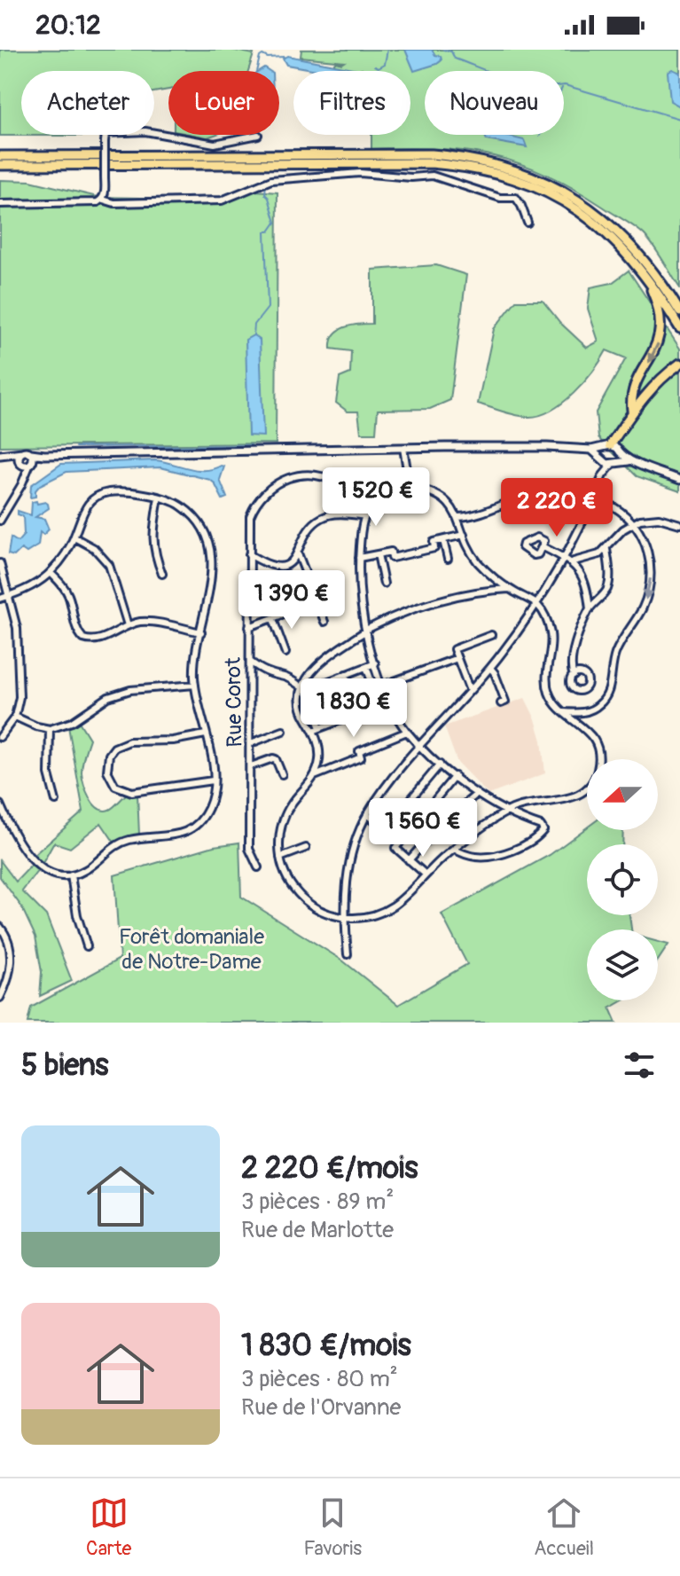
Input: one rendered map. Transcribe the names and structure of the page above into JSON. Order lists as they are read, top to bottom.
{
  "streets": {
    "street": ["Rue Corot"]
  },
  "parks": ["Forêt domaniale de Notre-Dame"],
  "north": "left",
  "page": {
    "status": "20:12",
    "chip": [
      "Acheter",
      "Louer",
      "Filtres",
      "Nouveau"
    ],
    "price": [
      "1 520 €",
      "2 220 €",
      "1 390 €",
      "1 830 €",
      "1 560 €"
    ],
    "heading": "5 biens",
    "list": [
      {
        "name": "2 220 €/mois",
        "note": "3 pièces · 89 m² · Rue de Marlotte"
      },
      {
        "name": "1 830 €/mois",
        "note": "3 pièces · 80 m² · Rue de l'Orvanne"
      }
    ],
    "tabs": ["Carte", "Favoris", "Accueil"]
  }
}
